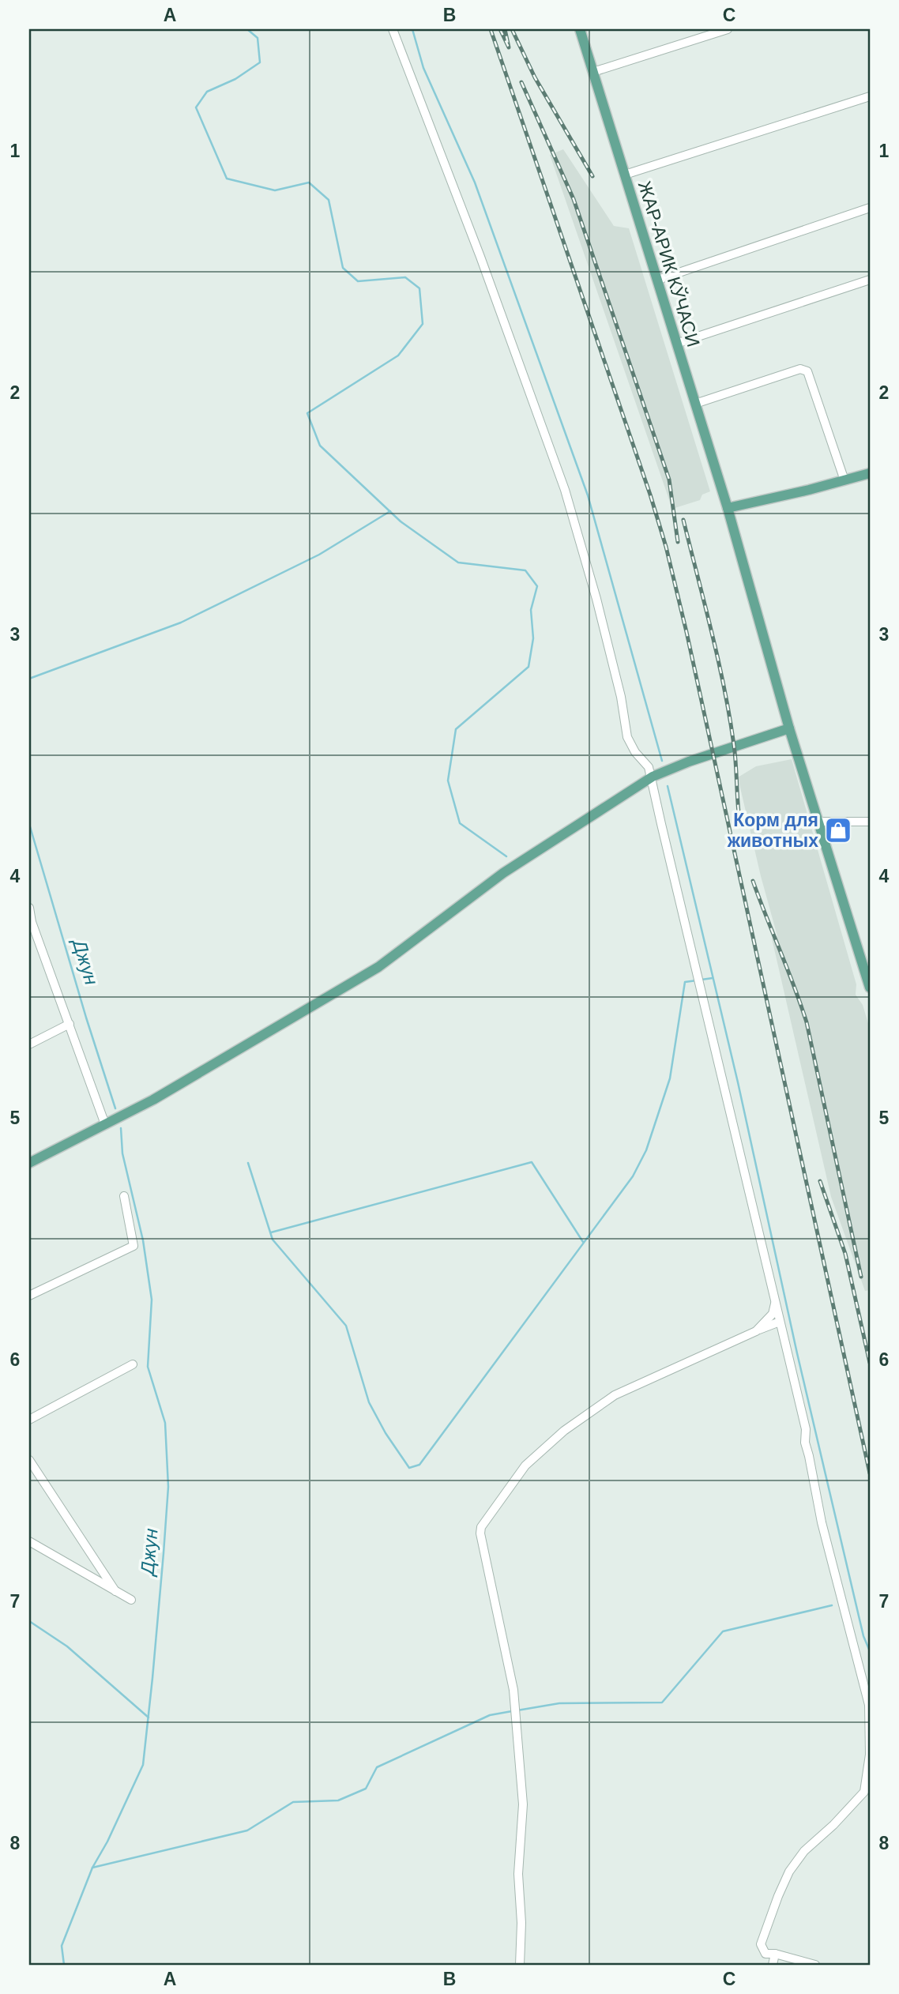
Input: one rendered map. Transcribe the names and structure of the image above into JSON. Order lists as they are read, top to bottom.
{
  "streets": {
    "main road": ["ЖАР-АРИК КЎЧАСИ"]
  },
  "water": ["Джун"],
  "places": {
    "shop": ["Корм для животных"]
  },
  "grid": {
    "columns": ["A", "B", "C"],
    "rows": [
      "1",
      "2",
      "3",
      "4",
      "5",
      "6",
      "7",
      "8"
    ]
  }
}
